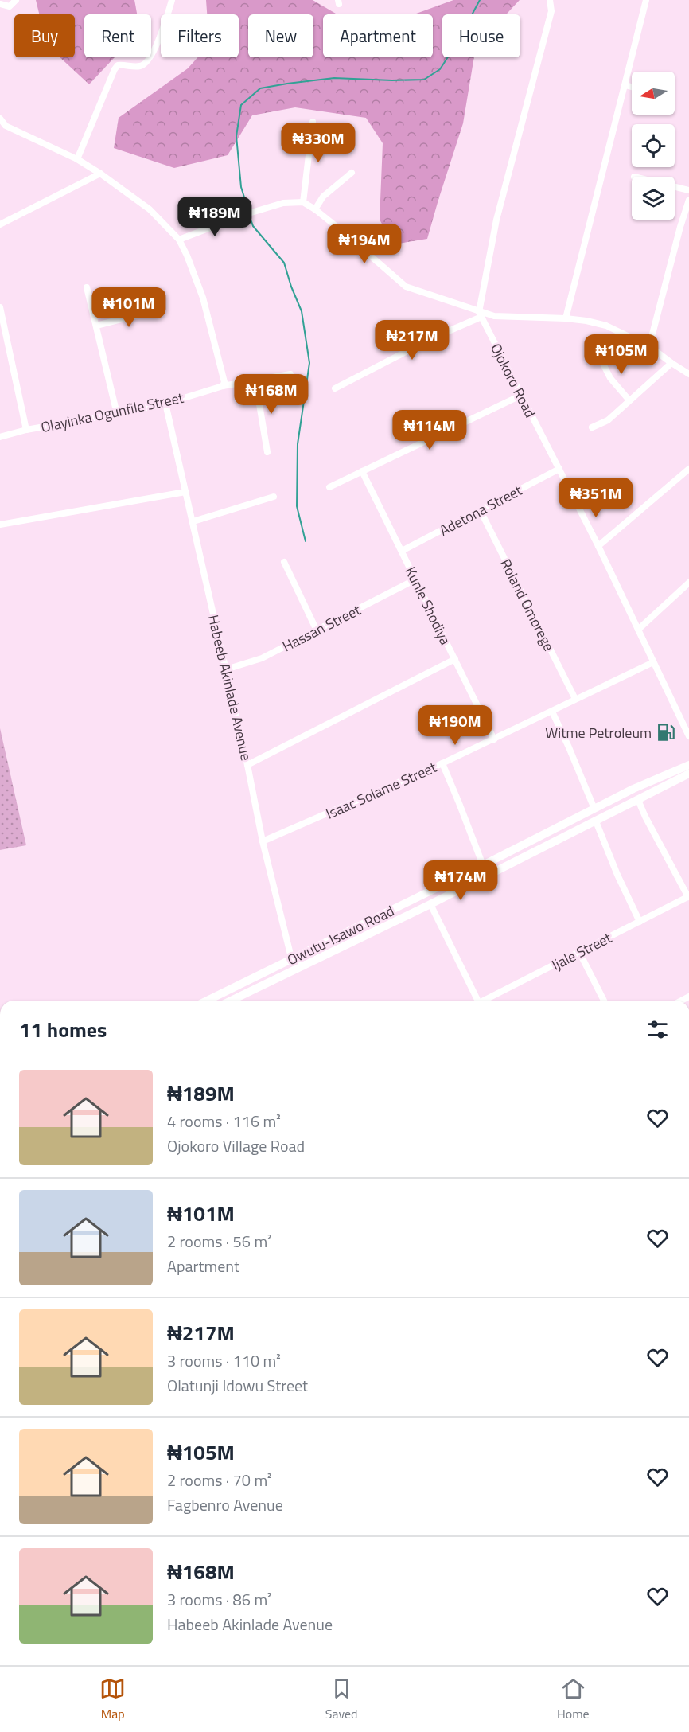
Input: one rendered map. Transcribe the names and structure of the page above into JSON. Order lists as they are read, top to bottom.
{
  "streets": {
    "street": [
      "Ojokoro Road",
      "Olayinka Ogunfile Street",
      "Adetona Street",
      "Roland Omorege",
      "Kunle Shodiya",
      "Hassan Street",
      "Habeeb Akinlade Avenue",
      "Isaac Solame Street",
      "Owutu-Isawo Road",
      "Ijale Street"
    ]
  },
  "crossings": [
    ["Ojokoro Road", "Adetona Street"],
    ["Ojokoro Road", "Isaac Solame Street"],
    ["Olayinka Ogunfile Street", "Habeeb Akinlade Avenue"],
    ["Adetona Street", "Roland Omorege"],
    ["Adetona Street", "Kunle Shodiya"],
    ["Roland Omorege", "Isaac Solame Street"],
    ["Kunle Shodiya", "Hassan Street"],
    ["Kunle Shodiya", "Isaac Solame Street"],
    ["Hassan Street", "Habeeb Akinlade Avenue"],
    ["Habeeb Akinlade Avenue", "Isaac Solame Street"],
    ["Habeeb Akinlade Avenue", "Owutu-Isawo Road"]
  ],
  "places": {
    "fuel station": ["Witme Petroleum"]
  },
  "north": "left",
  "page": {
    "chip": [
      "Buy",
      "Rent",
      "Filters",
      "New",
      "Apartment",
      "House"
    ],
    "price": [
      "₦330M",
      "₦189M",
      "₦194M",
      "₦101M",
      "₦217M",
      "₦105M",
      "₦168M",
      "₦114M",
      "₦351M",
      "₦190M",
      "₦174M"
    ],
    "heading": "11 homes",
    "list": [
      {
        "name": "₦189M",
        "note": "4 rooms · 116 m² · Ojokoro Village Road"
      },
      {
        "name": "₦101M",
        "note": "2 rooms · 56 m² · Apartment"
      },
      {
        "name": "₦217M",
        "note": "3 rooms · 110 m² · Olatunji Idowu Street"
      },
      {
        "name": "₦105M",
        "note": "2 rooms · 70 m² · Fagbenro Avenue"
      },
      {
        "name": "₦168M",
        "note": "3 rooms · 86 m² · Habeeb Akinlade Avenue"
      }
    ],
    "tabs": ["Map", "Saved", "Home"]
  }
}
